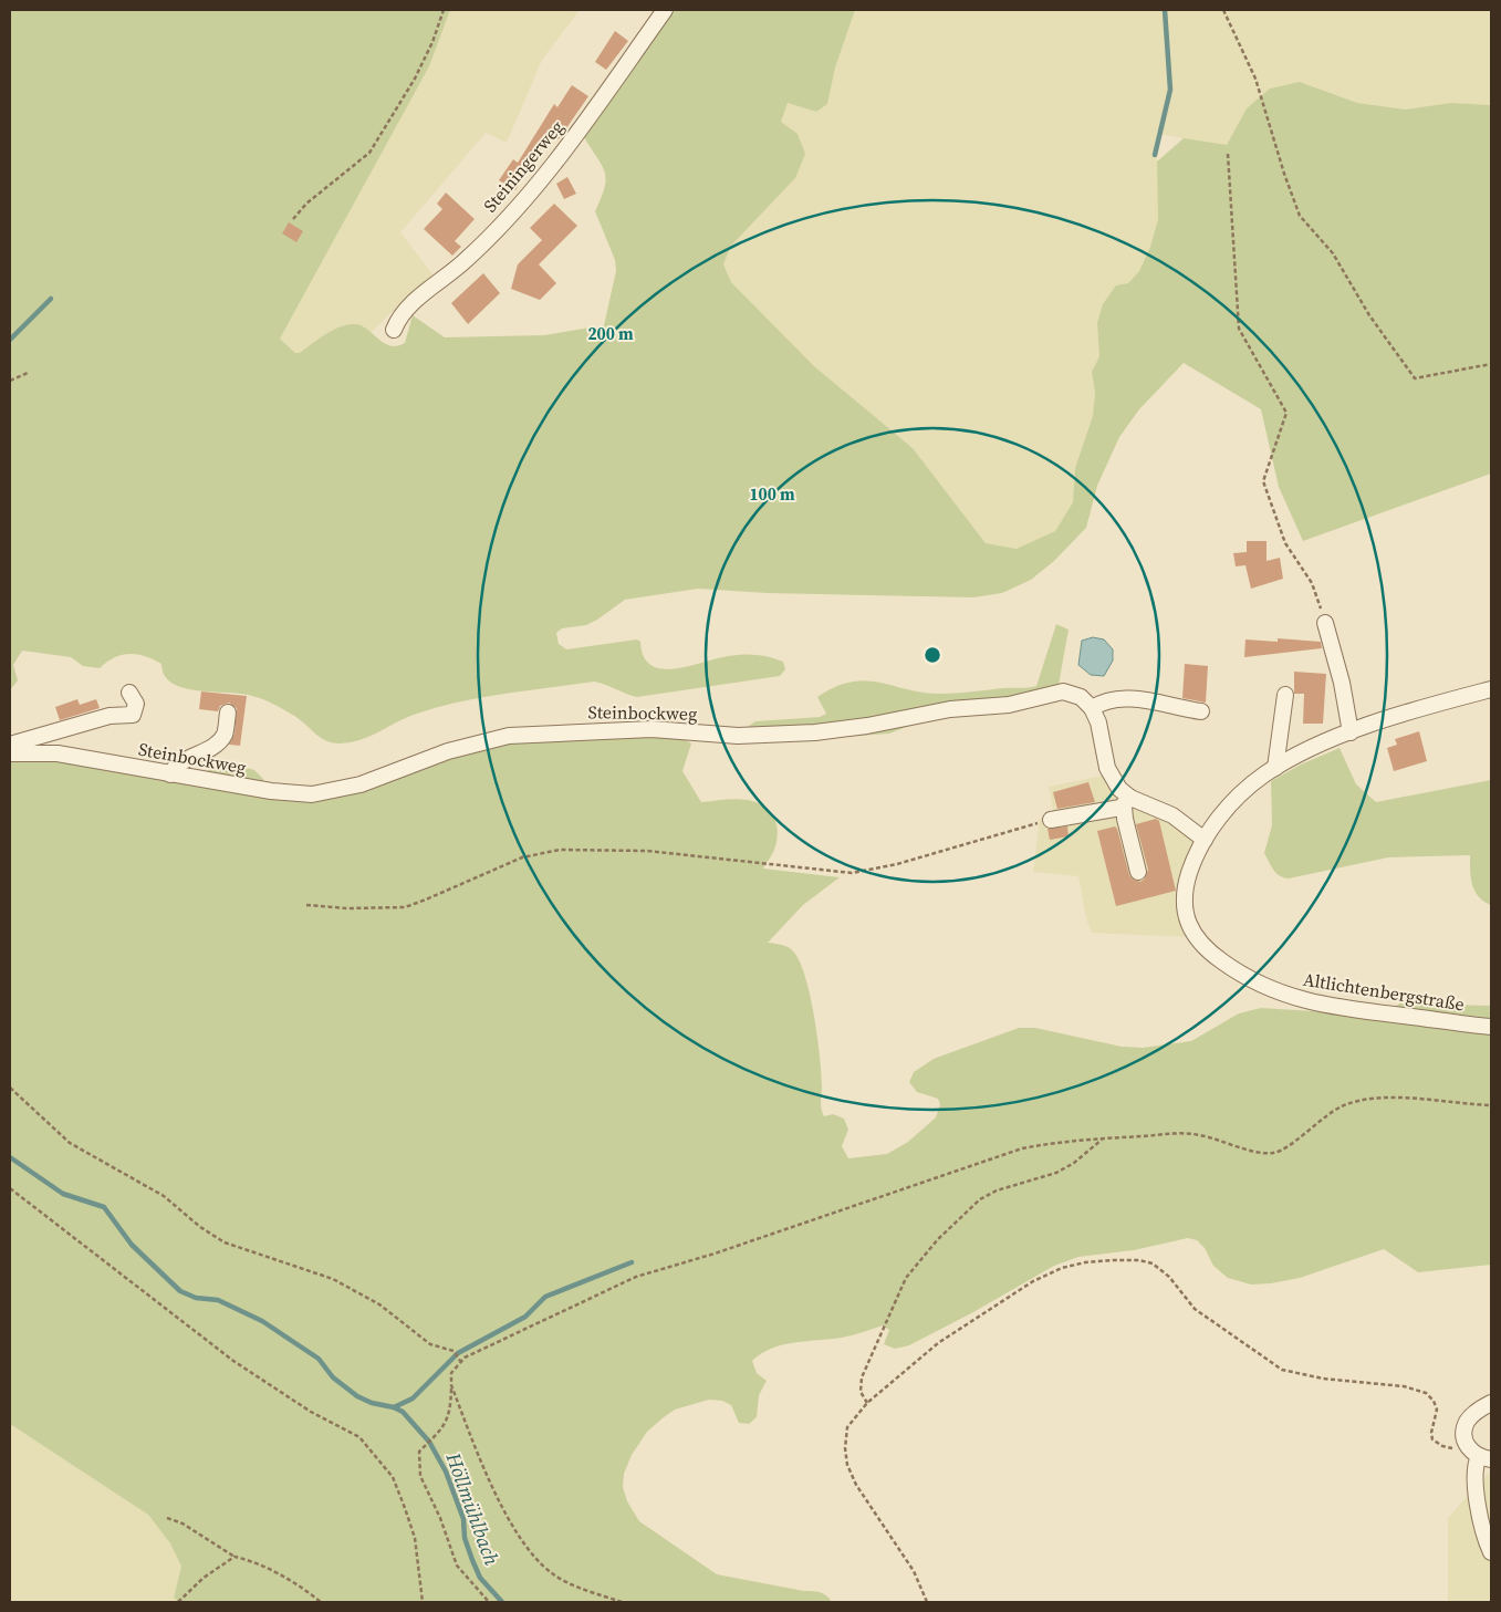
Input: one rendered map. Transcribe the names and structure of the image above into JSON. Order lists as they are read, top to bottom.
{
  "streets": {
    "street": ["Steiningerweg", "Steinbockweg", "Altlichtenbergstraße"]
  },
  "water": ["Höllmühlbach"],
  "rings": ["200 m", "100 m"]
}
